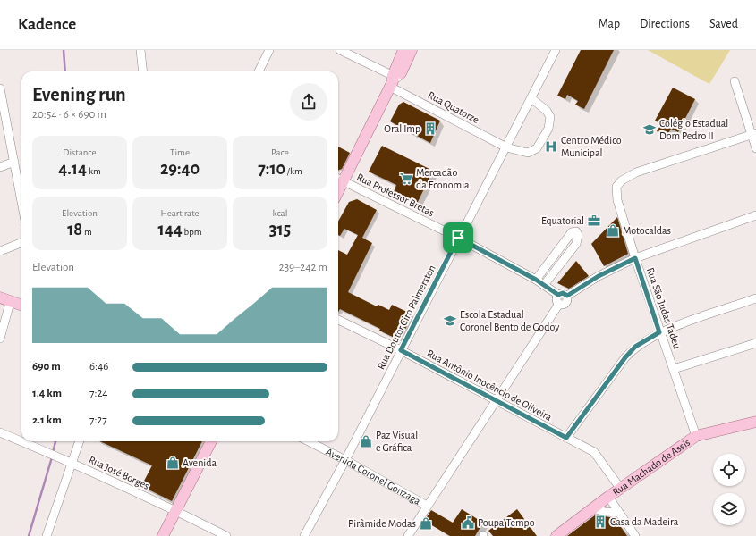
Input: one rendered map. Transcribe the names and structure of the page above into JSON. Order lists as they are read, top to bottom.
{
  "streets": {
    "main road": ["Rua Machado de Assis"],
    "street": [
      "Rua Quatorze",
      "Rua Professor Bretas",
      "Rua São Judas Tadeu",
      "Rua Doutor Ciro Palmerston",
      "Rua Antônio Inocêncio de Oliveira",
      "Rua José Borges",
      "Avenida Coronel Gonzaga"
    ]
  },
  "crossings": [
    ["Rua Quatorze", "Rua Doutor Ciro Palmerston"],
    ["Rua Professor Bretas", "Rua Doutor Ciro Palmerston"],
    ["Rua São Judas Tadeu", "Rua Machado de Assis"],
    ["Rua Doutor Ciro Palmerston", "Rua Antônio Inocêncio de Oliveira"],
    ["Rua Doutor Ciro Palmerston", "Avenida Coronel Gonzaga"],
    ["Rua Antônio Inocêncio de Oliveira", "Rua Machado de Assis"]
  ],
  "places": {
    "building": ["Oral Imp", "Casa da Madeira"],
    "school or university": ["Colégio Estadual Dom Pedro II", "Escola Estadual Coronel Bento de Godoy"],
    "hospital": ["Centro Médico Municipal"],
    "supermarket": ["Mercadão da Economia"],
    "office": ["Equatorial"],
    "shop": [
      "Motocaldas",
      "Paz Visual e Gráfica",
      "Avenida",
      "Pirâmide Modas"
    ],
    "public building": ["Poupa Tempo"]
  },
  "page": {
    "header": "Kadence",
    "nav": ["Map", "Directions", "Saved"],
    "heading": ["Evening run", "20:54 · 6 × 690 m"],
    "stats": [
      ["Distance", "4.14 km"],
      ["Time", "29:40"],
      ["Pace", "7:10 /km"],
      ["Elevation", "18 m"],
      ["Heart rate", "144 bpm"],
      ["kcal", "315"]
    ],
    "chart": ["Elevation", "239–242 m"],
    "list": [
      {
        "name": "690 m",
        "note": "6:46"
      },
      {
        "name": "1.4 km",
        "note": "7:24"
      },
      {
        "name": "2.1 km",
        "note": "7:27"
      }
    ]
  }
}
